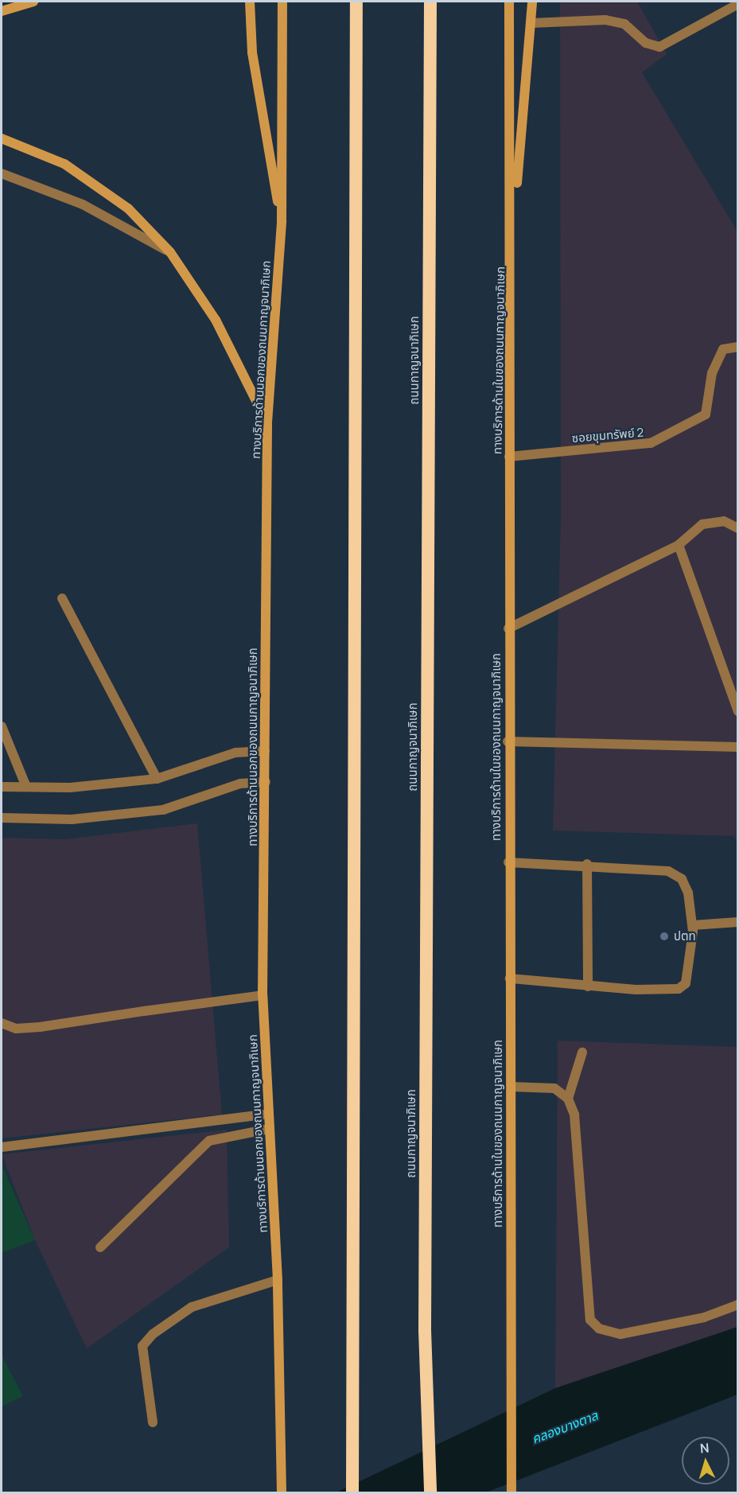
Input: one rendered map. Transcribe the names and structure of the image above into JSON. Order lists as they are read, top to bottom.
{
  "streets": {
    "highway": ["ถนนกาญจนาภิเษก"],
    "main road": ["ทางบริการด้านนอกของถนนกาญจนาภิเษก", "ทางบริการด้านในของถนนกาญจนาภิเษก"],
    "street": ["ซอยขุมทรัพย์ 2"]
  },
  "crossings": [
    ["ทางบริการด้านในของถนนกาญจนาภิเษก", "ซอยขุมทรัพย์ 2"]
  ],
  "water": ["คลองบางตาล"],
  "places": ["ปตท"],
  "north": "top"
}
